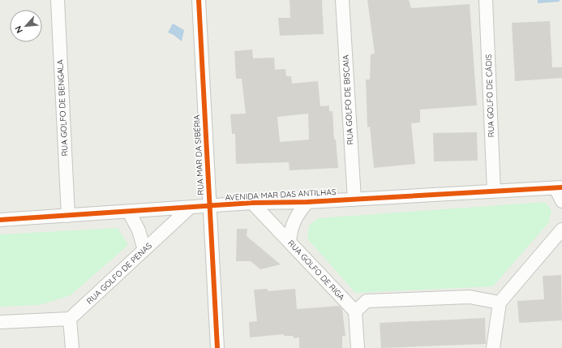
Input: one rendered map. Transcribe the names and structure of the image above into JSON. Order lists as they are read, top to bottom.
{
  "streets": {
    "street": [
      "RUA GOLFO DE CÁDIS",
      "RUA GOLFO DE BISCAIA",
      "RUA GOLFO DE BENGALA",
      "RUA MAR DA SIBÉRIA",
      "AVENIDA MAR DAS ANTILHAS",
      "RUA GOLFO DE RIGA",
      "RUA GOLFO DE PENAS"
    ]
  },
  "crossings": [
    ["RUA GOLFO DE CÁDIS", "AVENIDA MAR DAS ANTILHAS"],
    ["RUA GOLFO DE BISCAIA", "AVENIDA MAR DAS ANTILHAS"],
    ["RUA GOLFO DE BENGALA", "AVENIDA MAR DAS ANTILHAS"],
    ["RUA MAR DA SIBÉRIA", "AVENIDA MAR DAS ANTILHAS"],
    ["AVENIDA MAR DAS ANTILHAS", "RUA GOLFO DE RIGA"],
    ["AVENIDA MAR DAS ANTILHAS", "RUA GOLFO DE PENAS"]
  ],
  "north": "bottom left"
}
